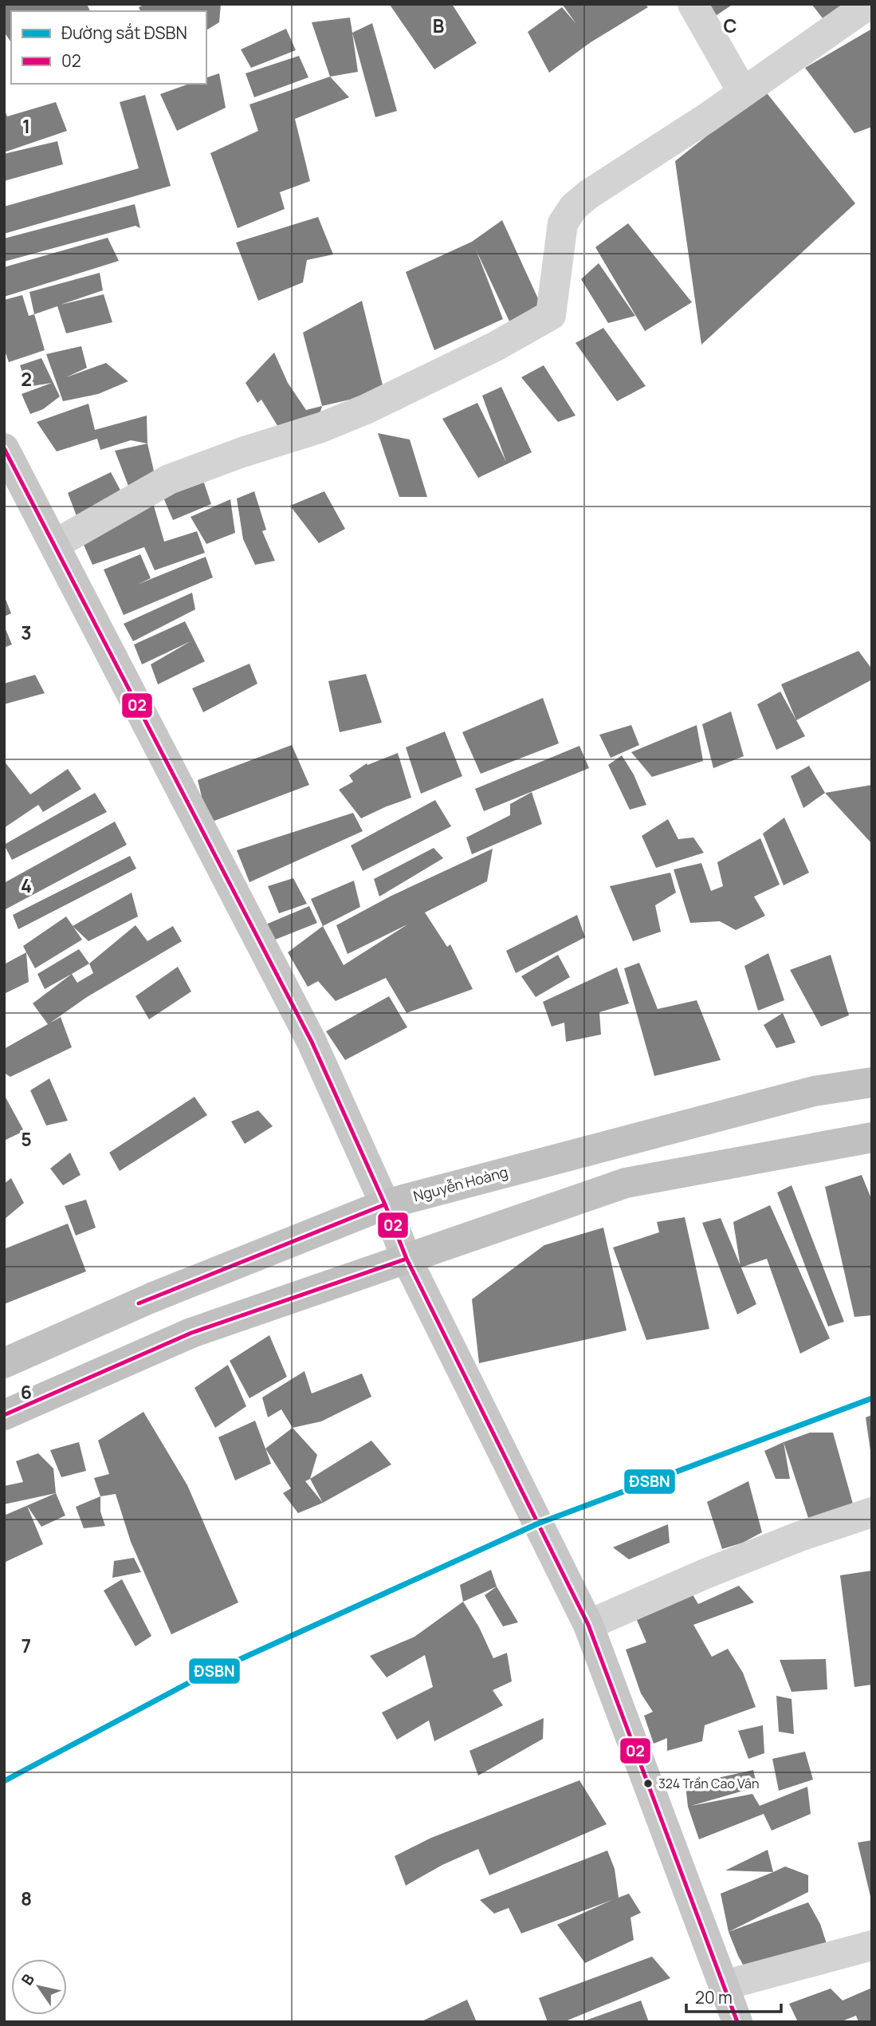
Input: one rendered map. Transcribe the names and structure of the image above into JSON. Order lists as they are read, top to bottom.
{
  "streets": {
    "highway": ["Nguyễn Hoàng"]
  },
  "places": ["324 Trần Cao Vân"],
  "lines": ["transit line 02", "rail line ĐSBN"],
  "legend": ["Đường sắt ĐSBN", "02"],
  "scale_bar": "20 m",
  "north": "top left",
  "grid": {
    "columns": ["B", "C"],
    "rows": [
      "1",
      "2",
      "3",
      "4",
      "5",
      "6",
      "7",
      "8"
    ]
  }
}
